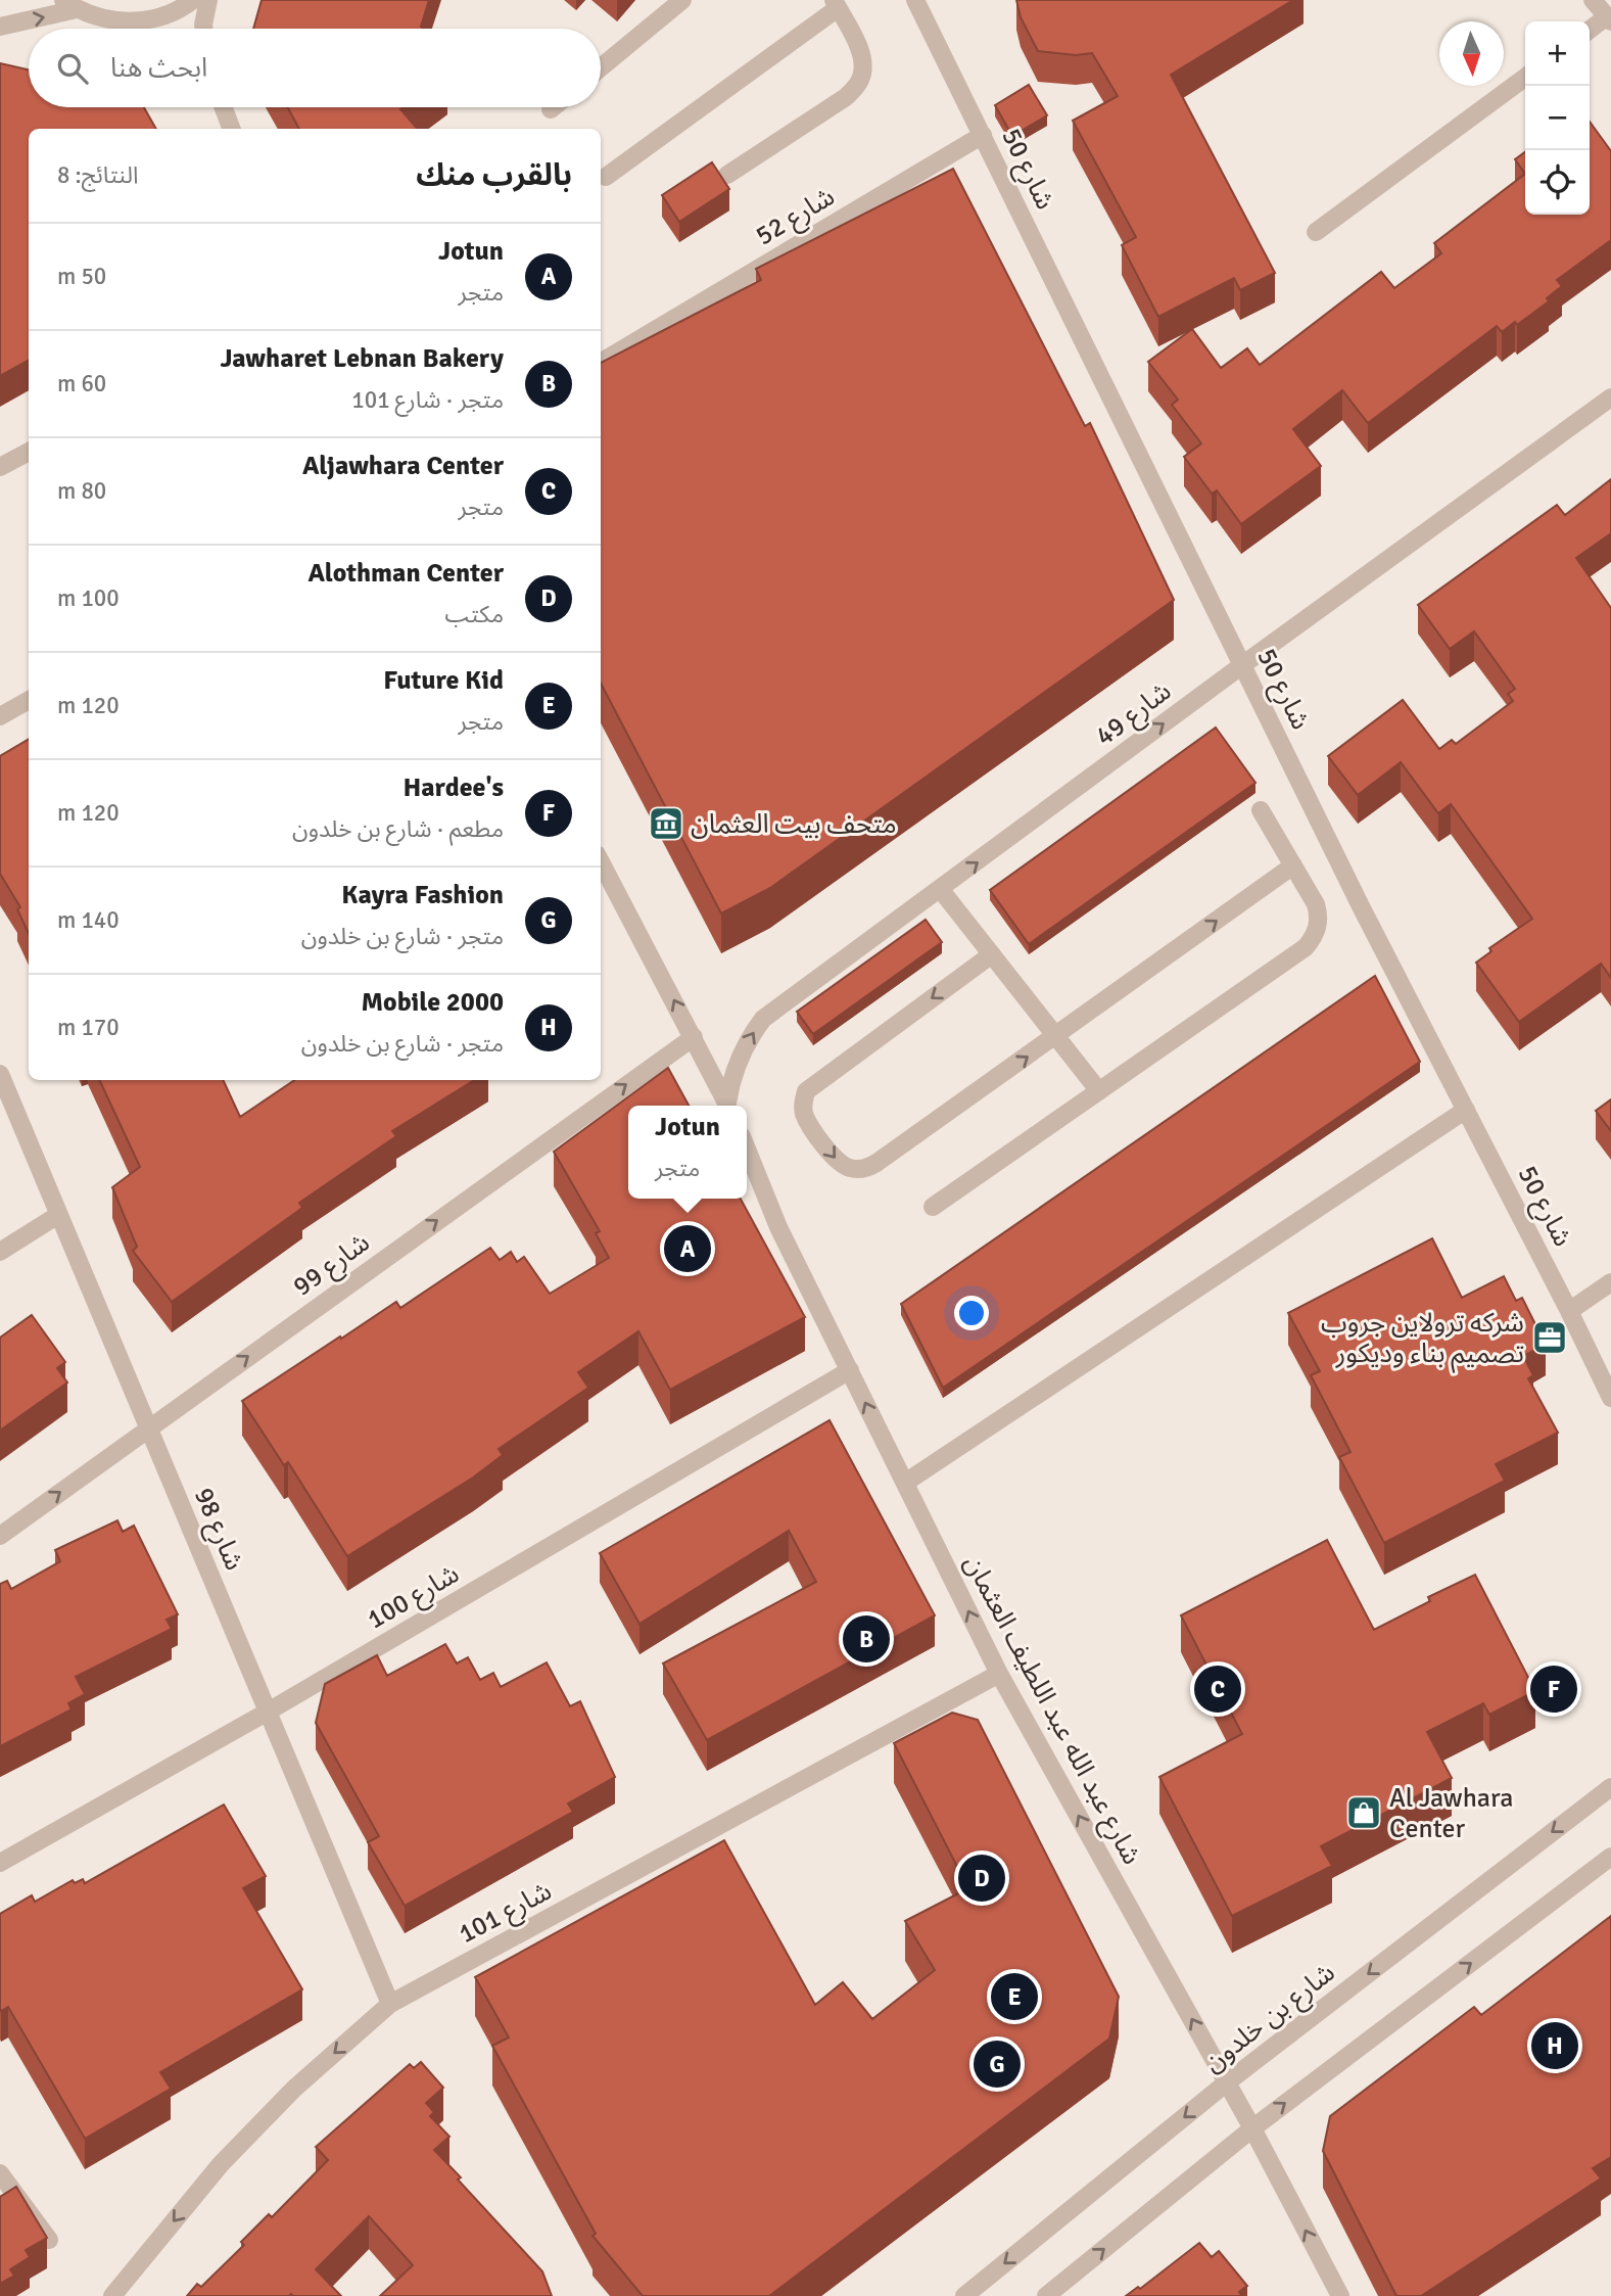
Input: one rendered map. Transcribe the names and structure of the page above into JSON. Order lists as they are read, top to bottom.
{
  "streets": {
    "street": [
      "شارع 50",
      "شارع 52",
      "شارع 49",
      "شارع 99",
      "شارع 98",
      "شارع 100",
      "شارع عبد الله عبد اللطيف العثمان",
      "شارع 101",
      "شارع بن خلدون"
    ]
  },
  "crossings": [
    ["شارع 50", "شارع 52"],
    ["شارع 50", "شارع 49"],
    ["شارع 99", "شارع 98"],
    ["شارع 98", "شارع 100"],
    ["شارع 98", "شارع 101"],
    ["شارع 100", "شارع عبد الله عبد اللطيف العثمان"],
    ["شارع عبد الله عبد اللطيف العثمان", "شارع 101"],
    ["شارع عبد الله عبد اللطيف العثمان", "شارع بن خلدون"]
  ],
  "one_way": [
    "شارع 49",
    "شارع 99",
    "شارع عبد الله عبد اللطيف العثمان",
    "شارع 101"
  ],
  "places": {
    "museum": ["متحف بيت العثمان"],
    "office": ["شركه ترولاين جروب تصميم بناء وديكور"],
    "shop": ["Al Jawhara Center"]
  },
  "north": "bottom",
  "page": {
    "map_buttons": ["+", "−"],
    "search": "ابحث هنا",
    "heading": ["بالقرب منك", "النتائج: 8"],
    "list": [
      {
        "mark": "A",
        "name": "Jotun",
        "note": "متجر",
        "value": "50 m"
      },
      {
        "mark": "B",
        "name": "Jawharet Lebnan Bakery",
        "note": "متجر · شارع 101",
        "value": "60 m"
      },
      {
        "mark": "C",
        "name": "Aljawhara Center",
        "note": "متجر",
        "value": "80 m"
      },
      {
        "mark": "D",
        "name": "Alothman Center",
        "note": "مكتب",
        "value": "100 m"
      },
      {
        "mark": "E",
        "name": "Future Kid",
        "note": "متجر",
        "value": "120 m"
      },
      {
        "mark": "F",
        "name": "Hardee's",
        "note": "مطعم · شارع بن خلدون",
        "value": "120 m"
      },
      {
        "mark": "G",
        "name": "Kayra Fashion",
        "note": "متجر · شارع بن خلدون",
        "value": "140 m"
      },
      {
        "mark": "H",
        "name": "Mobile 2000",
        "note": "متجر · شارع بن خلدون",
        "value": "170 m"
      }
    ],
    "popup": ["Jotun", "متجر"],
    "pins": [
      "A",
      "B",
      "C",
      "F",
      "D",
      "E",
      "H",
      "G"
    ]
  }
}
